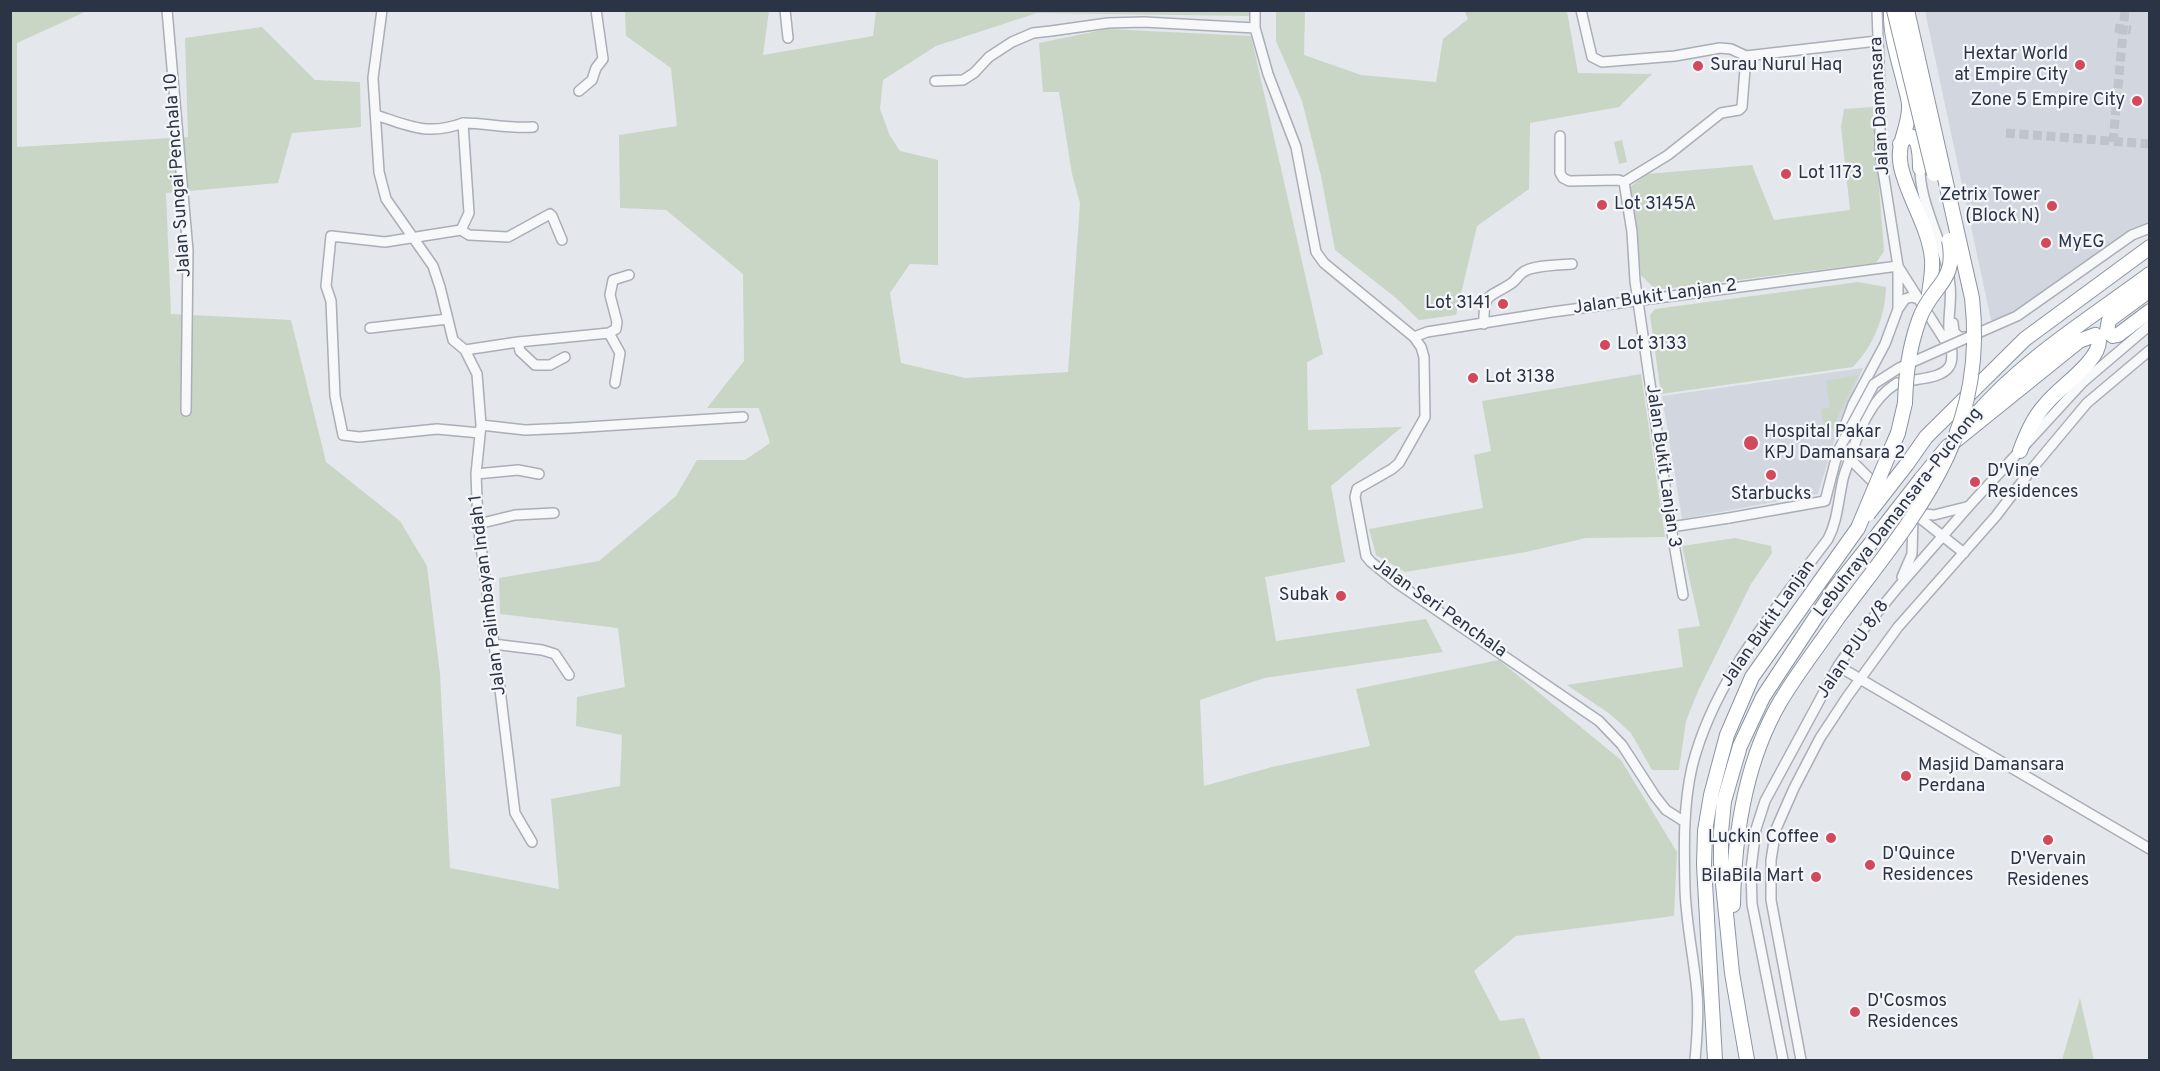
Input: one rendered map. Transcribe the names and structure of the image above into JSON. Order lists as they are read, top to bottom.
{
  "streets": {
    "highway": ["Lebuhraya Damansara–Puchong"],
    "street": [
      "Jalan Damansara",
      "Jalan Sungai Penchala 10",
      "Jalan Bukit Lanjan 2",
      "Jalan Bukit Lanjan 3",
      "Jalan Palimbayan Indah 1",
      "Jalan Seri Penchala",
      "Jalan Bukit Lanjan",
      "Jalan PJU 8/8"
    ]
  },
  "crossings": [
    ["Jalan Damansara", "Jalan Bukit Lanjan 2"],
    ["Jalan Damansara", "Jalan Bukit Lanjan"],
    ["Jalan Bukit Lanjan 2", "Jalan Bukit Lanjan 3"],
    ["Jalan Bukit Lanjan 2", "Jalan Seri Penchala"],
    ["Jalan Seri Penchala", "Jalan Bukit Lanjan"]
  ],
  "places": [
    "Hextar World at Empire City",
    "Surau Nurul Haq",
    "Zone 5 Empire City",
    "Lot 1173",
    "Lot 3145A",
    "Zetrix Tower (Block N)",
    "MyEG",
    "Lot 3141",
    "Lot 3133",
    "Lot 3138",
    "Hospital Pakar KPJ Damansara 2",
    "Starbucks",
    "D'Vine Residences",
    "Subak",
    "Masjid Damansara Perdana",
    "Luckin Coffee",
    "D'Vervain Residenes",
    "D'Quince Residences",
    "BilaBila Mart",
    "D'Cosmos Residences"
  ]
}
